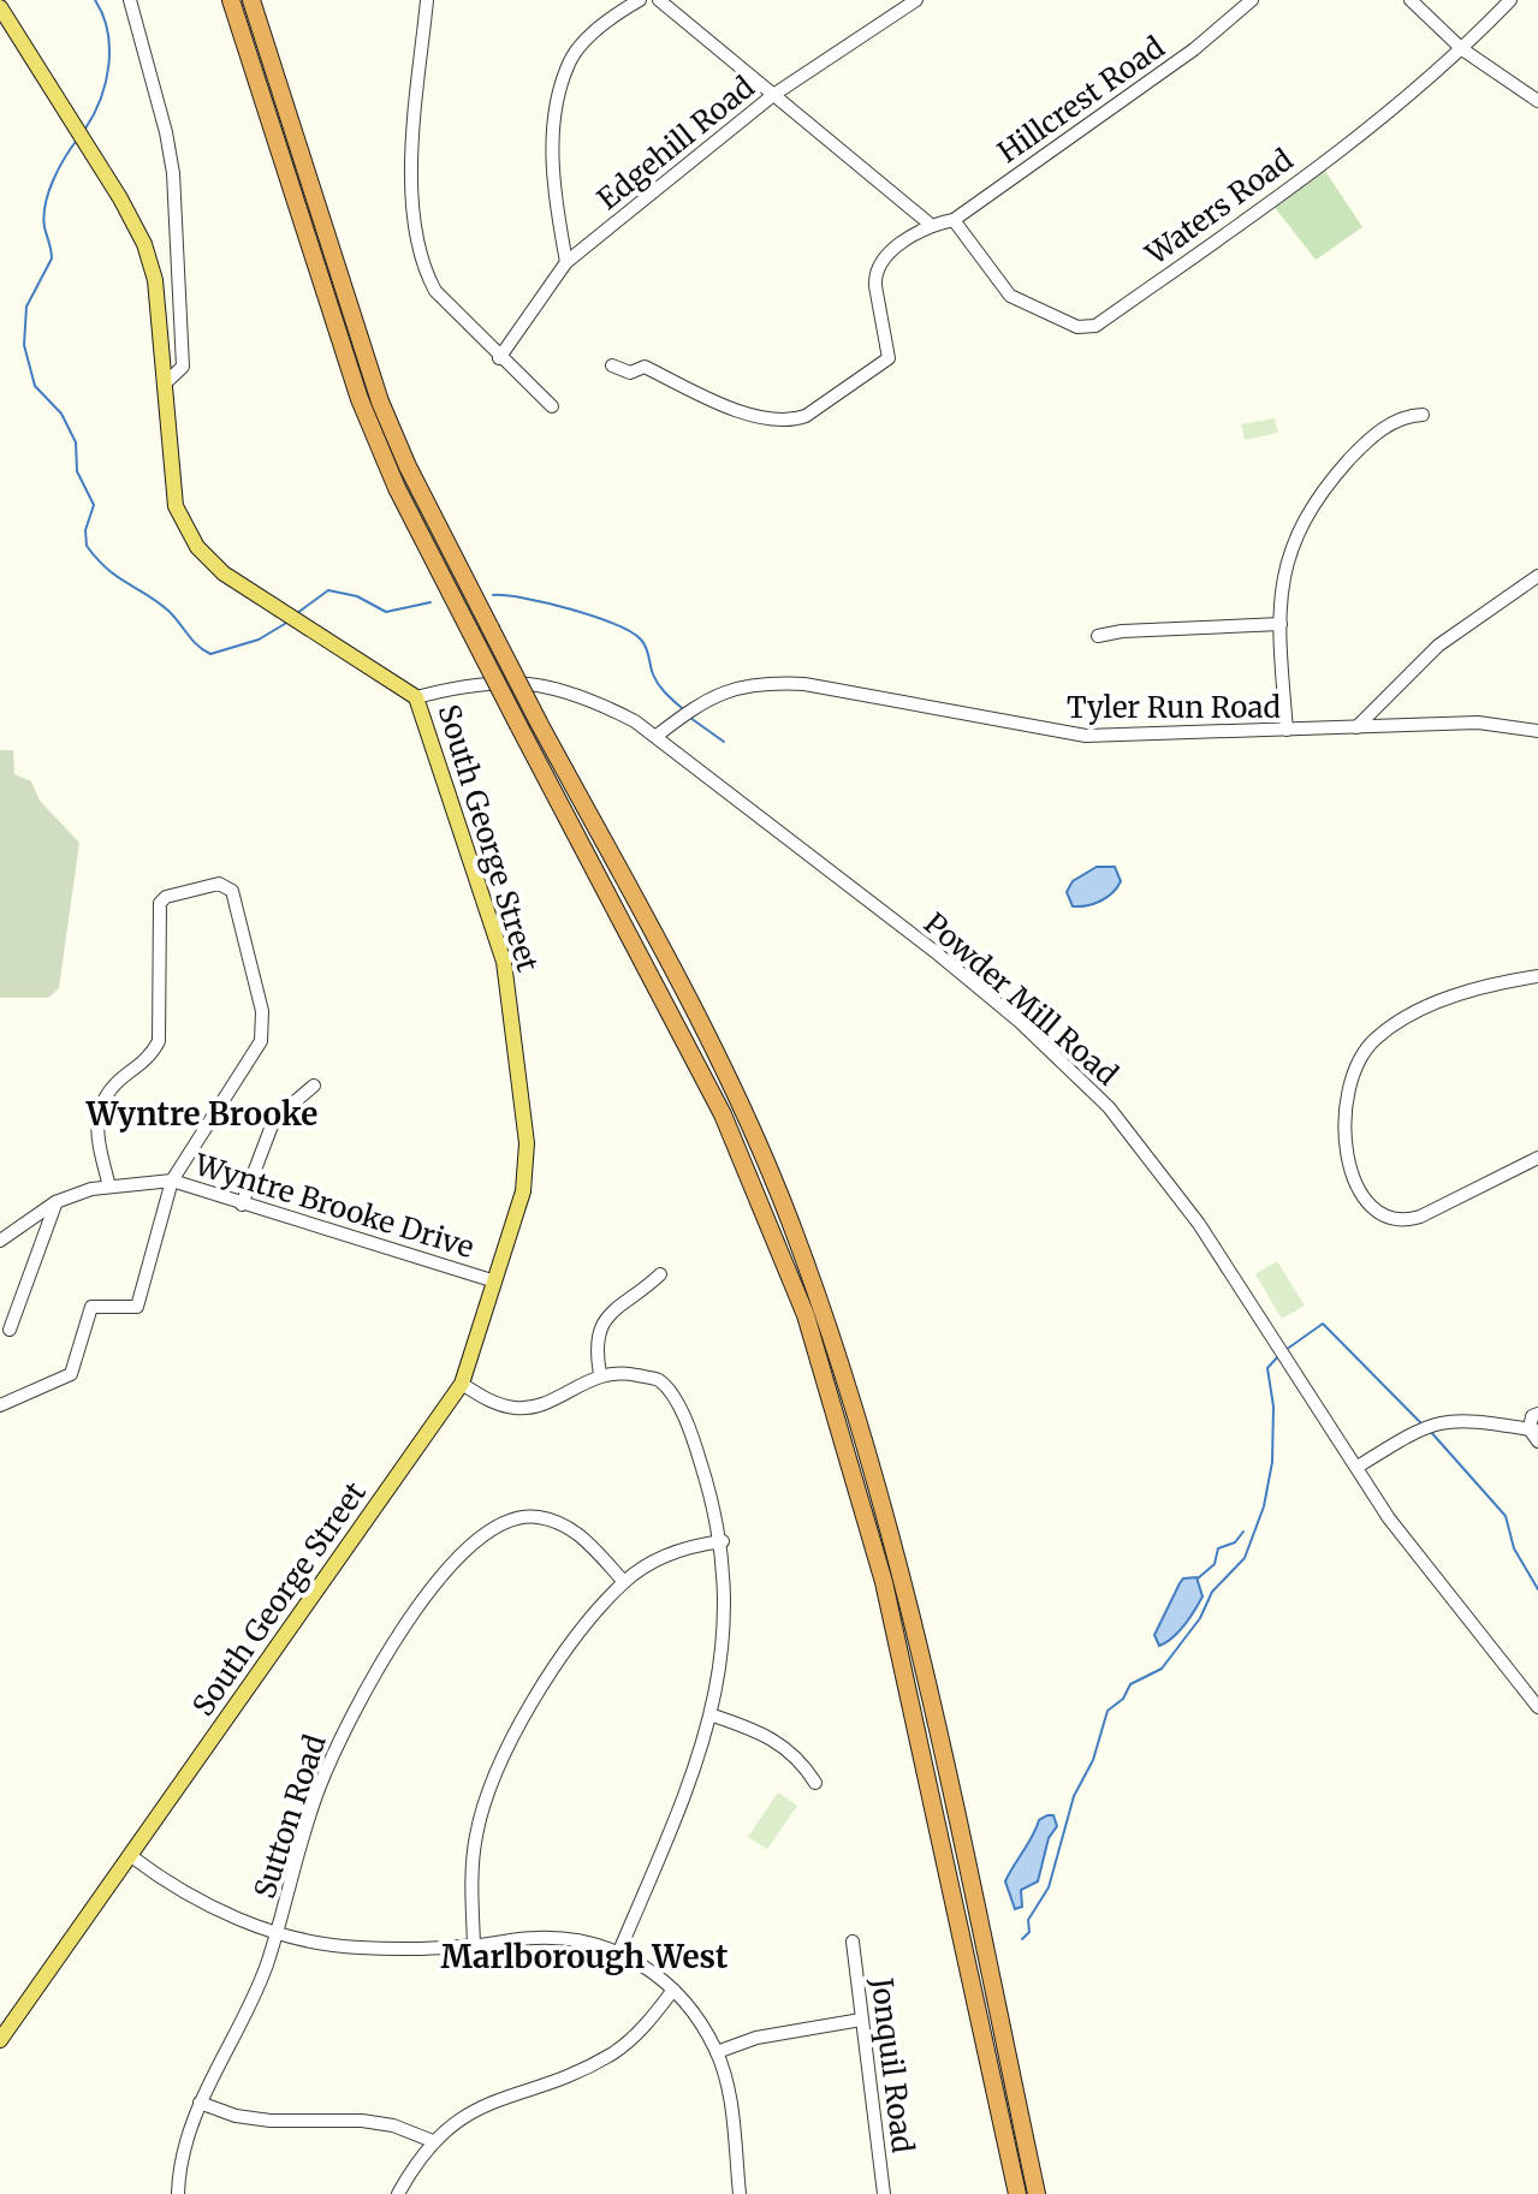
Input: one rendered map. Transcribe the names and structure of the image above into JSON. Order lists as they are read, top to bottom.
{
  "streets": {
    "main road": ["South George Street"],
    "street": [
      "Hillcrest Road",
      "Edgehill Road",
      "Waters Road",
      "Tyler Run Road",
      "Powder Mill Road",
      "Wyntre Brooke Drive",
      "Sutton Road",
      "Jonquil Road"
    ]
  },
  "crossings": [
    ["Hillcrest Road", "Waters Road"],
    ["Tyler Run Road", "Powder Mill Road"],
    ["South George Street", "Powder Mill Road"],
    ["South George Street", "Wyntre Brooke Drive"]
  ],
  "districts": ["Wyntre Brooke", "Marlborough West"]
}
